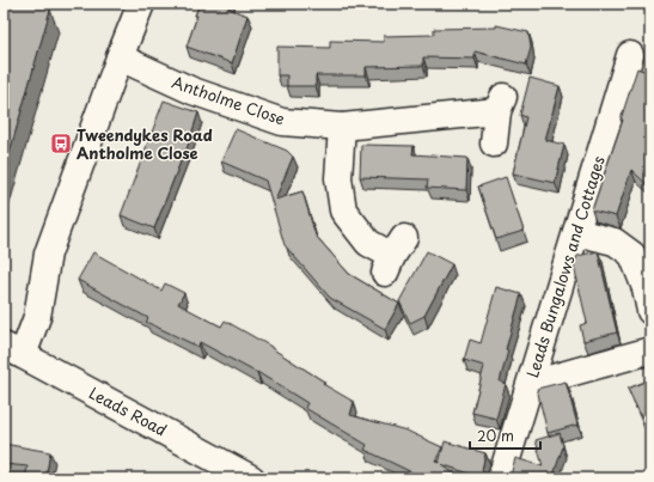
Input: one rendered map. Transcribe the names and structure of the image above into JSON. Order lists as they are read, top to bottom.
{
  "streets": {
    "street": ["Antholme Close", "Leads Bungalows and Cottages", "Leads Road"]
  },
  "places": {
    "bus stop": ["Tweendykes Road Antholme Close"]
  },
  "scale_bar": "20 m"
}
